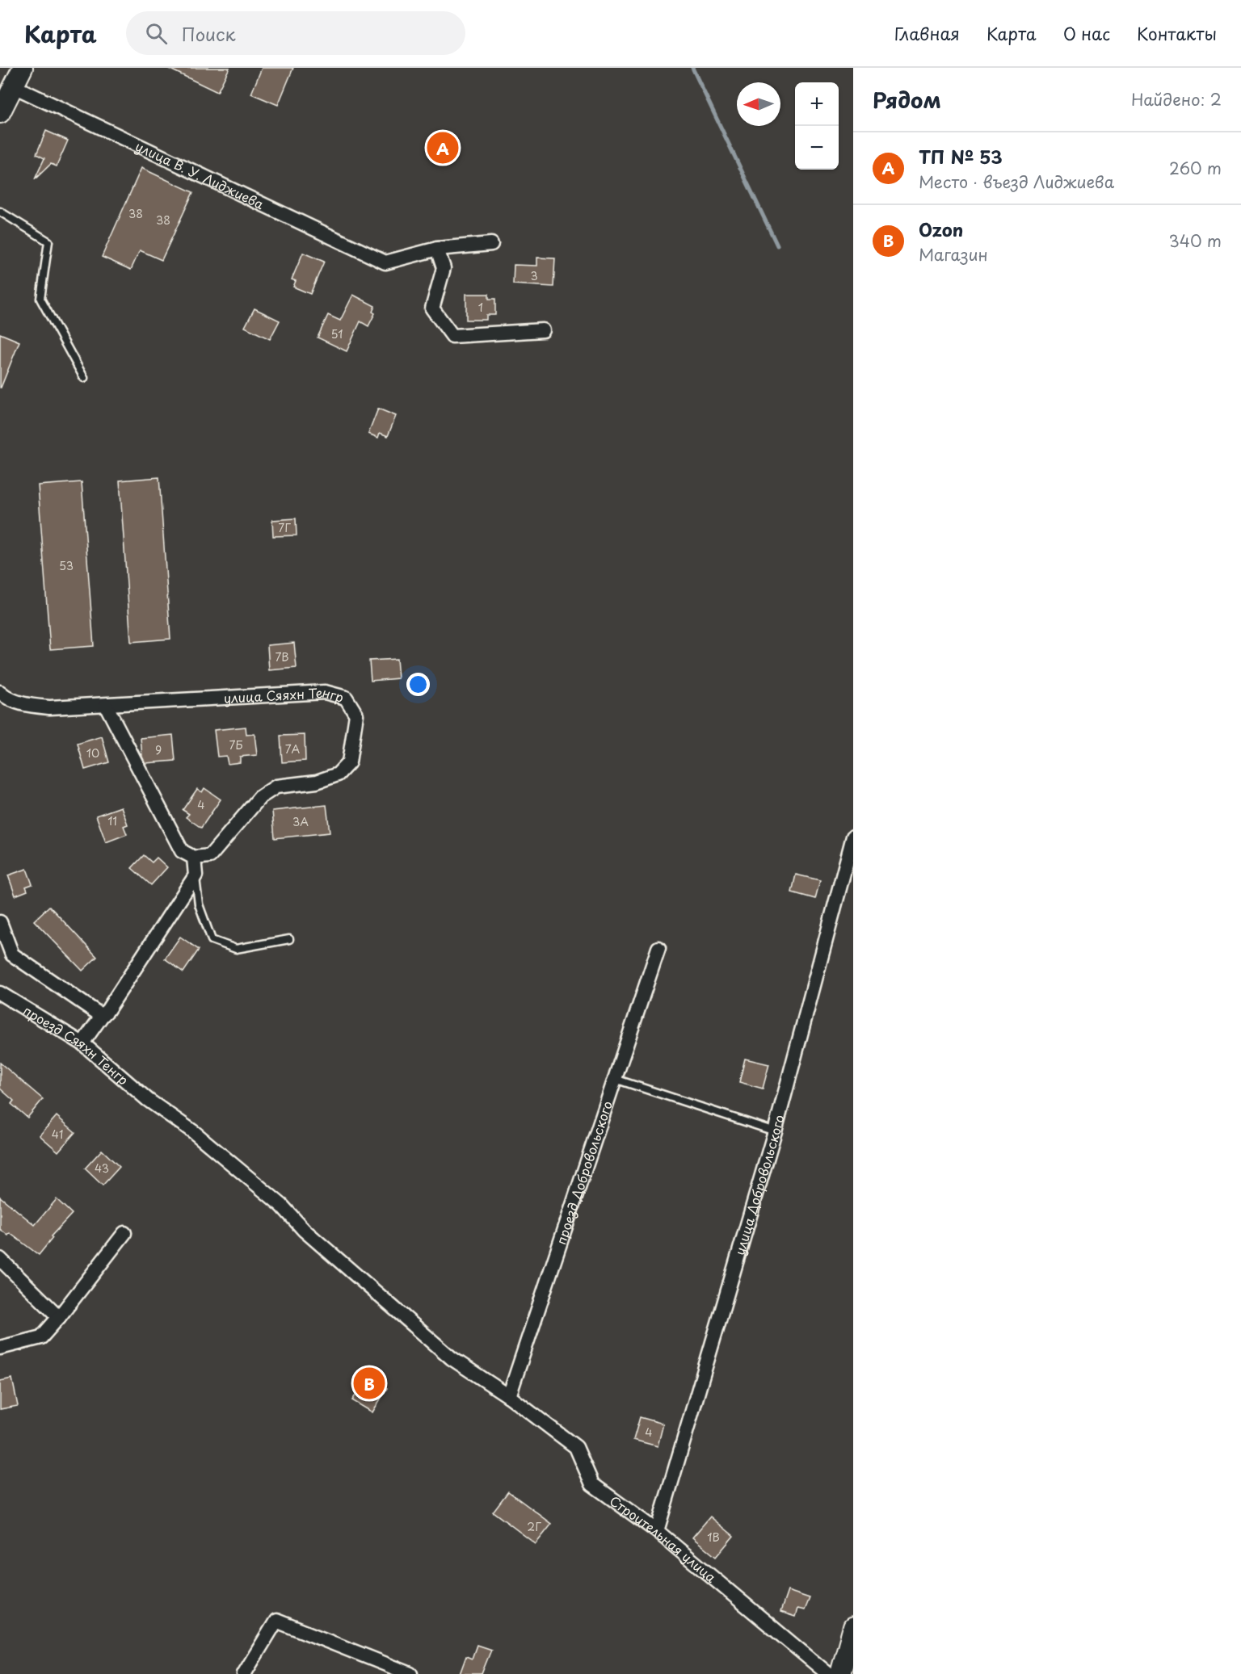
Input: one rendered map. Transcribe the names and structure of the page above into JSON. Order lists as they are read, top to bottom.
{
  "streets": {
    "street": [
      "улица В. У. Лиджиева",
      "улица Сяяхн Тенгр",
      "проезд Сяяхн Тенгр",
      "проезд Добровольского",
      "улица Добровольского",
      "Строительная улица"
    ]
  },
  "crossings": [
    ["проезд Сяяхн Тенгр", "проезд Добровольского"],
    ["проезд Сяяхн Тенгр", "Строительная улица"],
    ["проезд Добровольского", "Строительная улица"],
    ["улица Добровольского", "Строительная улица"]
  ],
  "house_numbers": [
    "38",
    "38",
    "3",
    "1",
    "51",
    "7Г",
    "53",
    "7В",
    "7Б",
    "7А",
    "9",
    "10",
    "4",
    "11",
    "3А",
    "41",
    "43",
    "4",
    "2Г",
    "1В"
  ],
  "north": "left",
  "page": {
    "header": "Карта",
    "search": "Поиск",
    "nav": [
      "Главная",
      "Карта",
      "О нас",
      "Контакты"
    ],
    "heading": ["Рядом", "Найдено: 2"],
    "map_buttons": ["+", "−"],
    "pins": ["A", "B"],
    "list": [
      {
        "mark": "A",
        "name": "ТП № 53",
        "note": "Место · въезд Лиджиева",
        "value": "260 m"
      },
      {
        "mark": "B",
        "name": "Ozon",
        "note": "Магазин",
        "value": "340 m"
      }
    ]
  }
}
